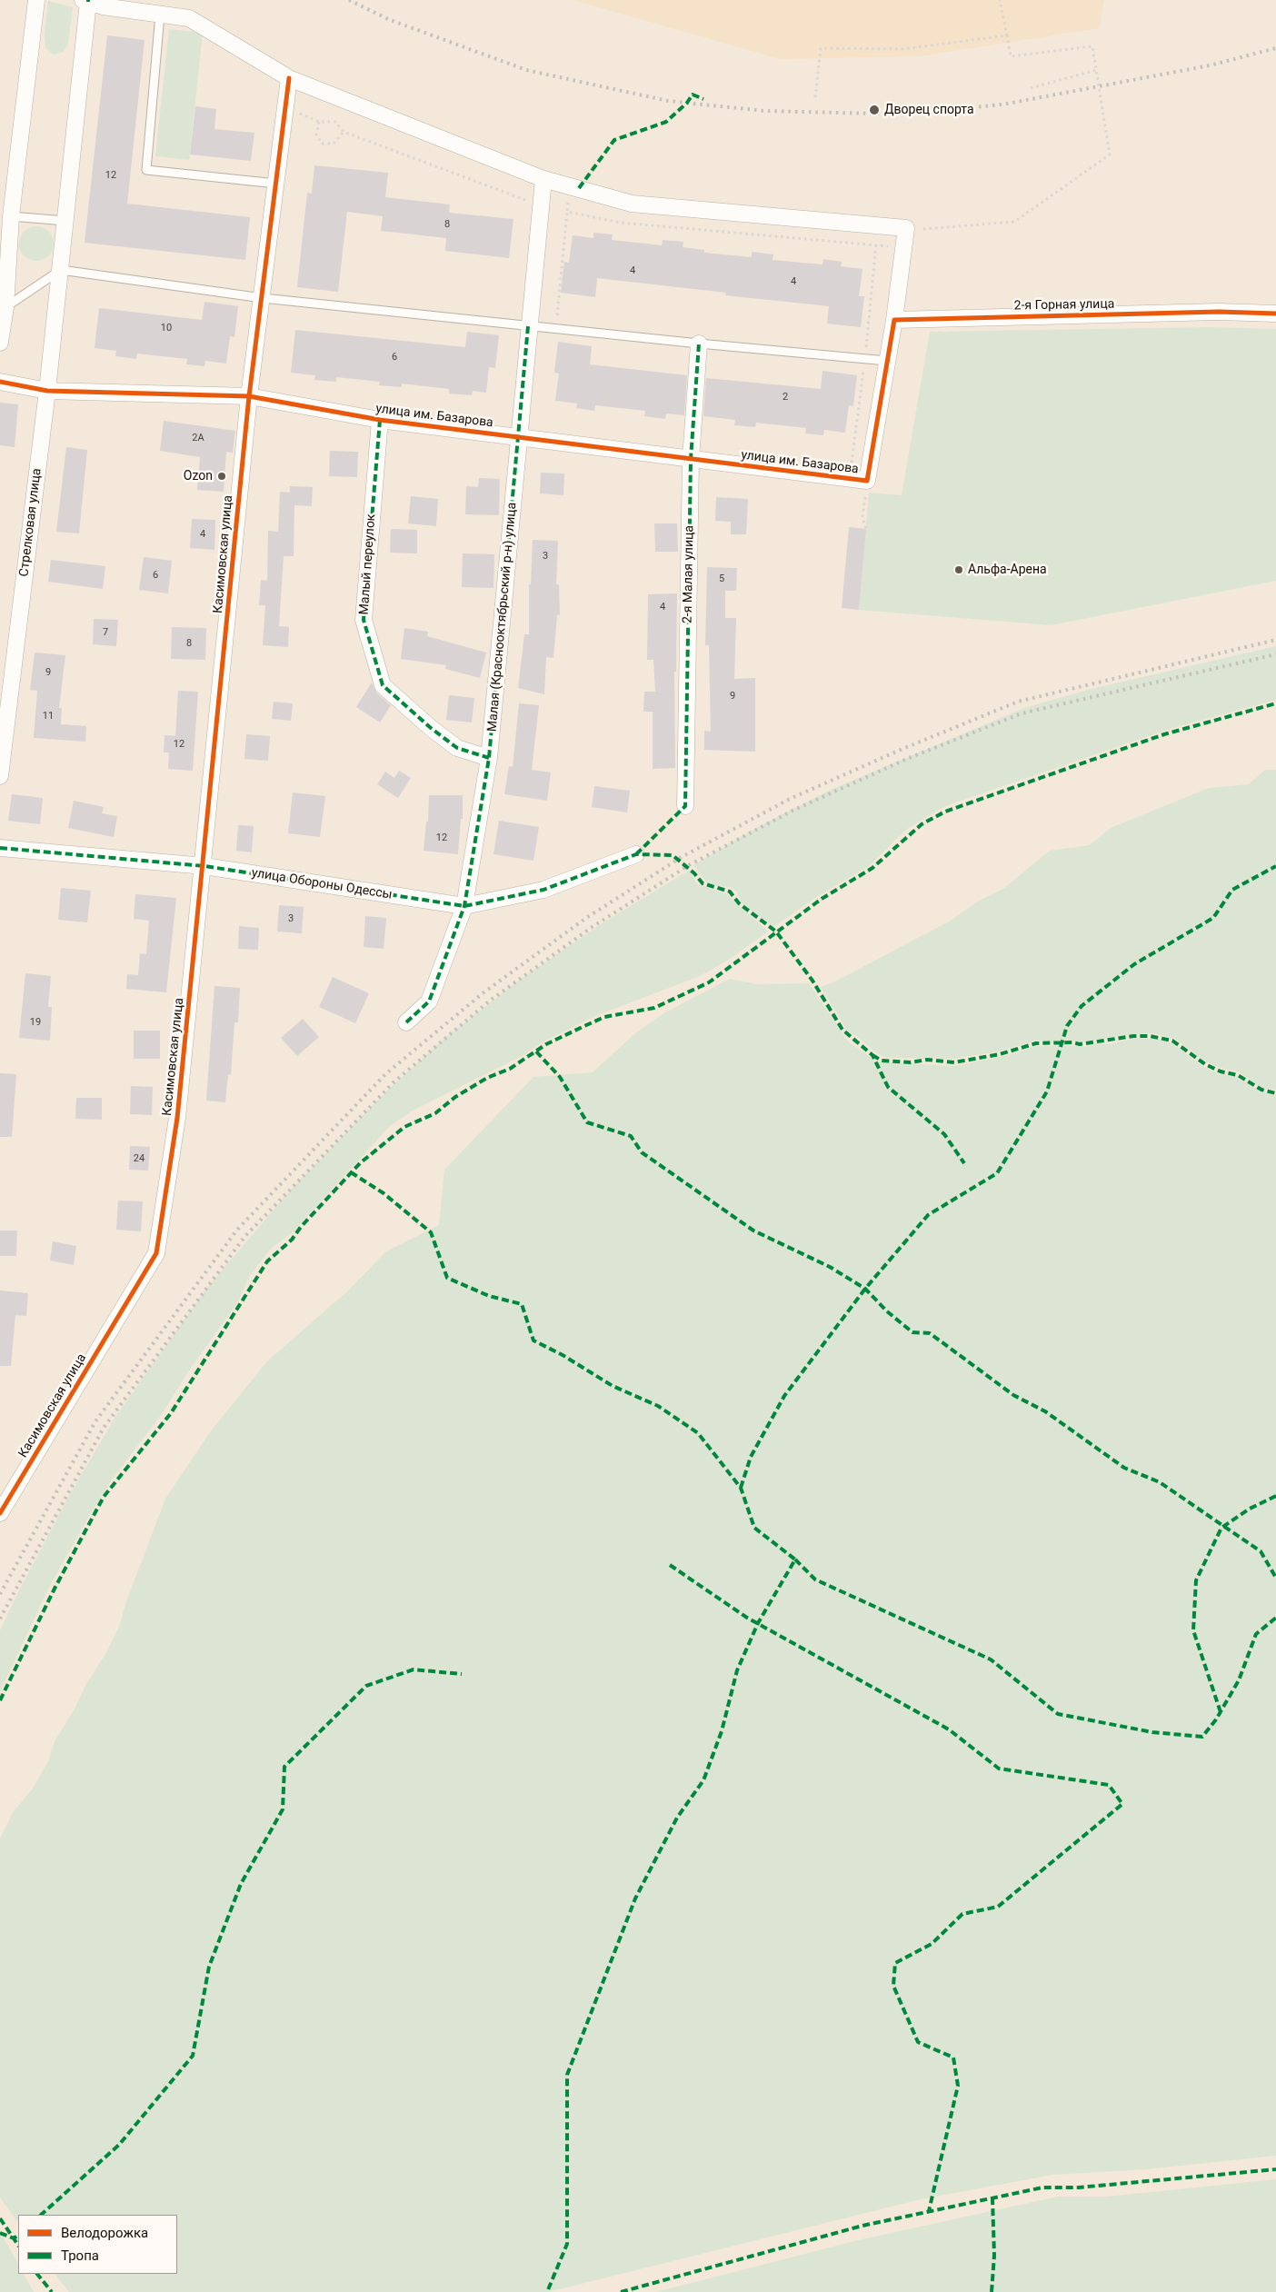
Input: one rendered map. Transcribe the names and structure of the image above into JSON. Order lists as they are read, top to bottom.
{
  "streets": {
    "street": [
      "2-я Горная улица",
      "улица им. Базарова",
      "Стрелковая улица",
      "Касимовская улица",
      "Малый переулок",
      "2-я Малая улица",
      "Малая (Краснооктябрьский р-н) улица",
      "улица Обороны Одессы"
    ]
  },
  "crossings": [
    ["улица им. Базарова", "Стрелковая улица"],
    ["улица им. Базарова", "Касимовская улица"],
    ["улица им. Базарова", "Малый переулок"],
    ["улица им. Базарова", "2-я Малая улица"],
    ["улица им. Базарова", "Малая (Краснооктябрьский р-н) улица"],
    ["Касимовская улица", "улица Обороны Одессы"],
    ["Малый переулок", "Малая (Краснооктябрьский р-н) улица"],
    ["Малая (Краснооктябрьский р-н) улица", "улица Обороны Одессы"]
  ],
  "places": ["Дворец спорта", "Ozon", "Альфа-Арена"],
  "house_numbers": [
    "12",
    "8",
    "4",
    "4",
    "10",
    "6",
    "2",
    "2А",
    "4",
    "3",
    "6",
    "5",
    "4",
    "7",
    "8",
    "9",
    "9",
    "11",
    "12",
    "12",
    "3",
    "19",
    "24"
  ],
  "legend": ["Велодорожка", "Тропа"]
}
